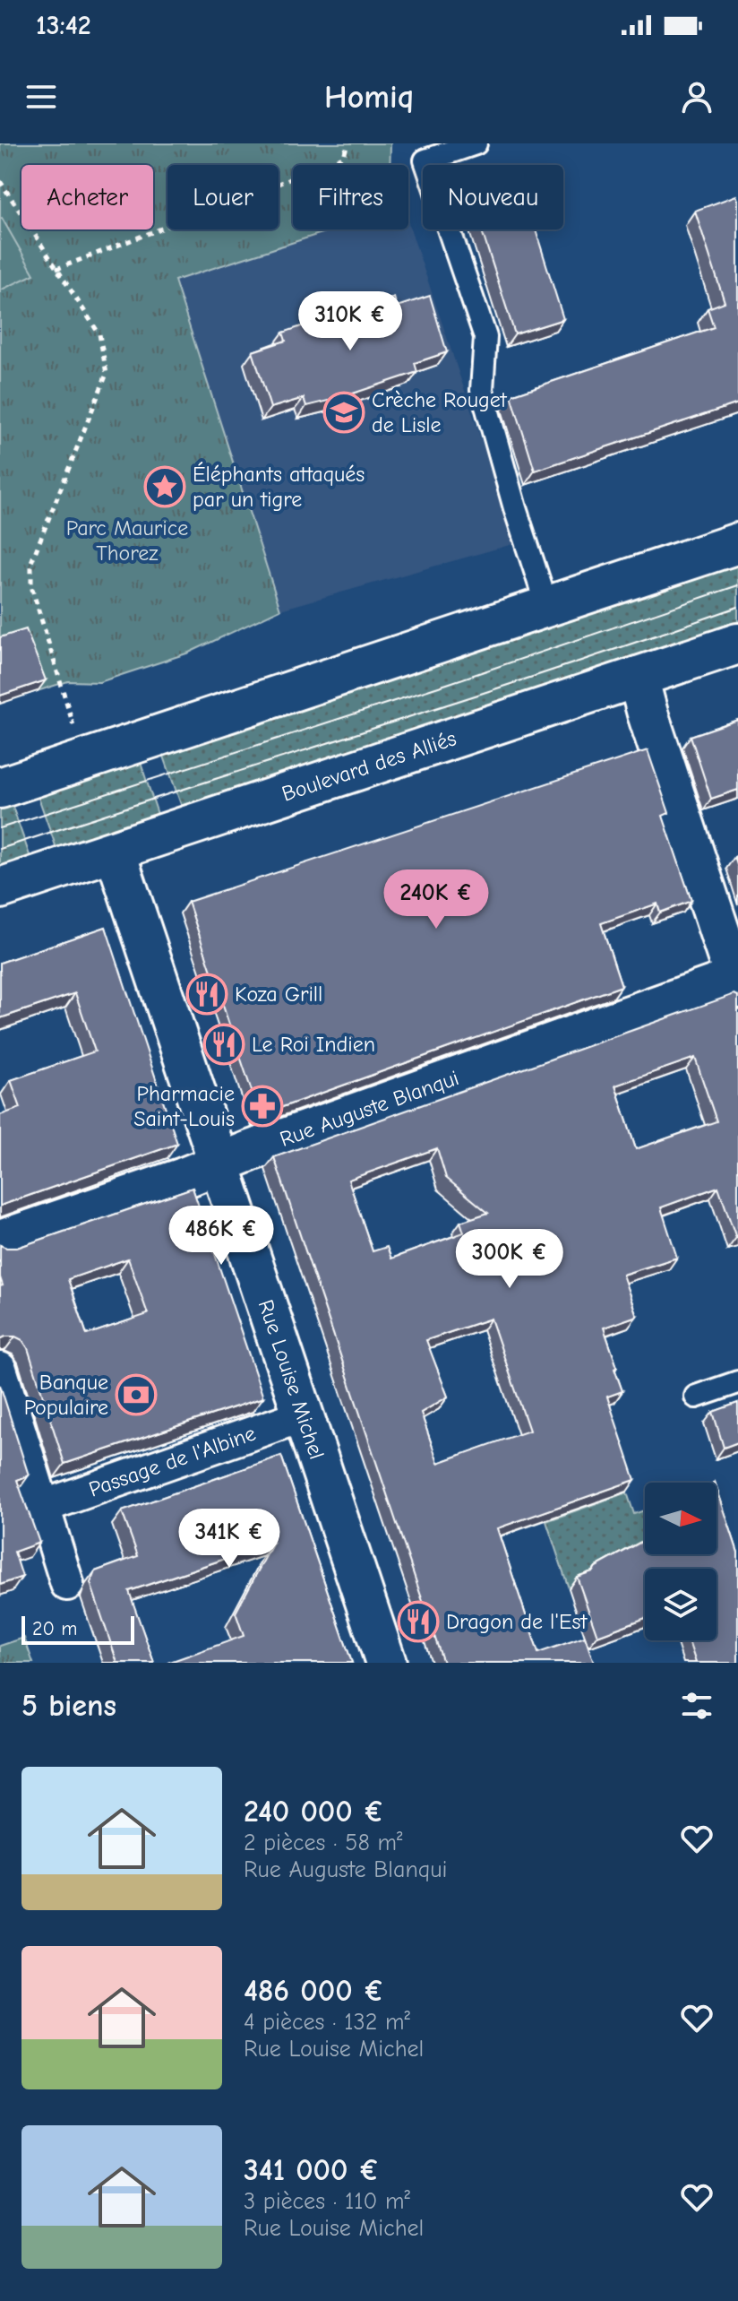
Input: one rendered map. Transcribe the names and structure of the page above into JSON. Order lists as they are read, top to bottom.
{
  "streets": {
    "street": [
      "Boulevard des Alliés",
      "Rue Auguste Blanqui",
      "Rue Louise Michel",
      "Passage de l'Albine"
    ]
  },
  "crossings": [
    ["Boulevard des Alliés", "Rue Louise Michel"],
    ["Rue Auguste Blanqui", "Rue Louise Michel"],
    ["Rue Louise Michel", "Passage de l'Albine"]
  ],
  "parks": ["Parc Maurice Thorez"],
  "places": {
    "school or university": ["Crèche Rouget de Lisle"],
    "place": ["Éléphants attaqués par un tigre"],
    "restaurant": ["Koza Grill", "Le Roi Indien", "Dragon de l'Est"],
    "pharmacy": ["Pharmacie Saint-Louis"],
    "bank": ["Banque Populaire"]
  },
  "scale_bar": "20 m",
  "north": "right",
  "page": {
    "status": "13:42",
    "header": "Homiq",
    "chip": [
      "Acheter",
      "Louer",
      "Filtres",
      "Nouveau"
    ],
    "price": [
      "310K €",
      "240K €",
      "486K €",
      "300K €",
      "341K €"
    ],
    "scale": "20 m",
    "heading": "5 biens",
    "list": [
      {
        "name": "240 000 €",
        "note": "2 pièces · 58 m² · Rue Auguste Blanqui"
      },
      {
        "name": "486 000 €",
        "note": "4 pièces · 132 m² · Rue Louise Michel"
      },
      {
        "name": "341 000 €",
        "note": "3 pièces · 110 m² · Rue Louise Michel"
      }
    ]
  }
}
